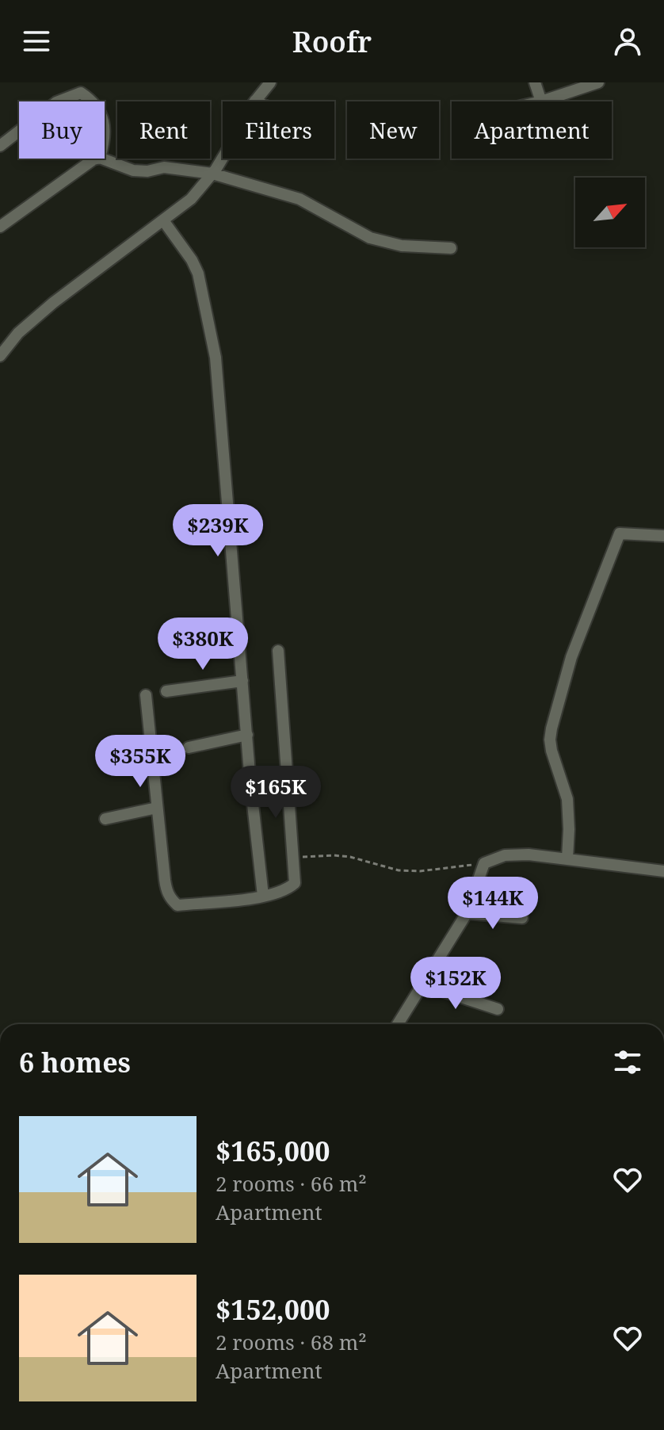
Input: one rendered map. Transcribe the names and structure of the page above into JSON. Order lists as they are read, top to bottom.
{
  "north": "top right",
  "page": {
    "header": "Roofr",
    "chip": [
      "Buy",
      "Rent",
      "Filters",
      "New",
      "Apartment"
    ],
    "price": [
      "$239K",
      "$380K",
      "$355K",
      "$165K",
      "$144K",
      "$152K"
    ],
    "heading": "6 homes",
    "list": [
      {
        "name": "$165,000",
        "note": "2 rooms · 66 m² · Apartment"
      },
      {
        "name": "$152,000",
        "note": "2 rooms · 68 m² · Apartment"
      }
    ]
  }
}
